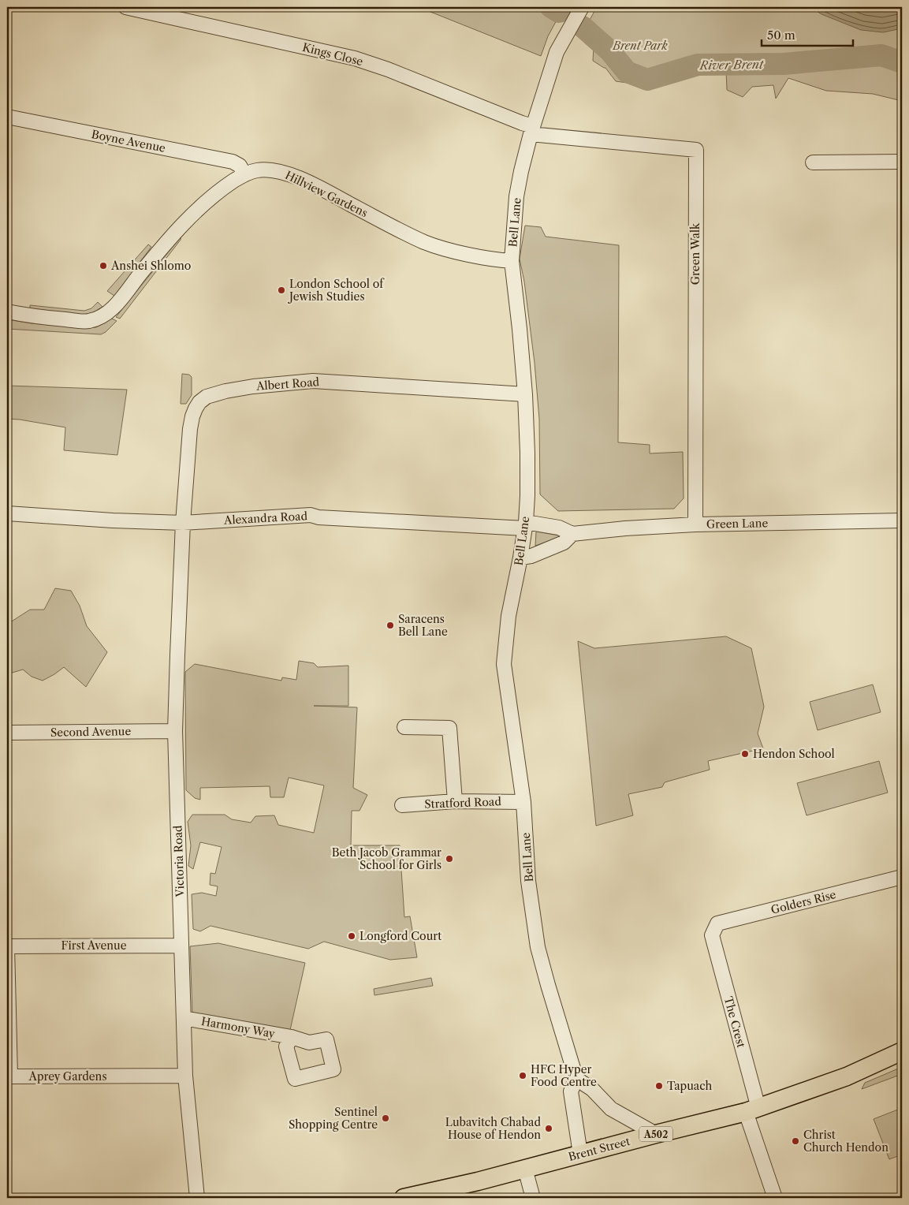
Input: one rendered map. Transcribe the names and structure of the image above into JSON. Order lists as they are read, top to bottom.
{
  "streets": {
    "main road": ["A502", "Brent Street"],
    "street": [
      "Kings Close",
      "Boyne Avenue",
      "Hillview Gardens",
      "Bell Lane",
      "Green Walk",
      "Albert Road",
      "Alexandra Road",
      "Green Lane",
      "Second Avenue",
      "Stratford Road",
      "Victoria Road",
      "Golders Rise",
      "First Avenue",
      "The Crest",
      "Harmony Way",
      "Aprey Gardens"
    ]
  },
  "crossings": [
    ["Kings Close", "Bell Lane"],
    ["Kings Close", "Green Walk"],
    ["Boyne Avenue", "Hillview Gardens"],
    ["Hillview Gardens", "Bell Lane"],
    ["Bell Lane", "Green Walk"],
    ["Bell Lane", "Albert Road"],
    ["Bell Lane", "Alexandra Road"],
    ["Bell Lane", "Green Lane"],
    ["Bell Lane", "Stratford Road"],
    ["Green Walk", "Green Lane"],
    ["Albert Road", "Alexandra Road"],
    ["Albert Road", "Victoria Road"],
    ["Alexandra Road", "Green Lane"],
    ["Alexandra Road", "Victoria Road"],
    ["Second Avenue", "Victoria Road"],
    ["Victoria Road", "First Avenue"],
    ["Victoria Road", "Harmony Way"],
    ["Victoria Road", "Aprey Gardens"],
    ["Golders Rise", "The Crest"],
    ["First Avenue", "Aprey Gardens"],
    ["The Crest", "Brent Street"]
  ],
  "water": ["River Brent"],
  "parks": ["Brent Park"],
  "places": [
    "Anshei Shlomo",
    "London School of Jewish Studies",
    "Saracens Bell Lane",
    "Hendon School",
    "Beth Jacob Grammar School for Girls",
    "Longford Court",
    "HFC Hyper Food Centre",
    "Tapuach",
    "Sentinel Shopping Centre",
    "Lubavitch Chabad House of Hendon",
    "Christ Church Hendon"
  ],
  "scale_bar": "50 m"
}
